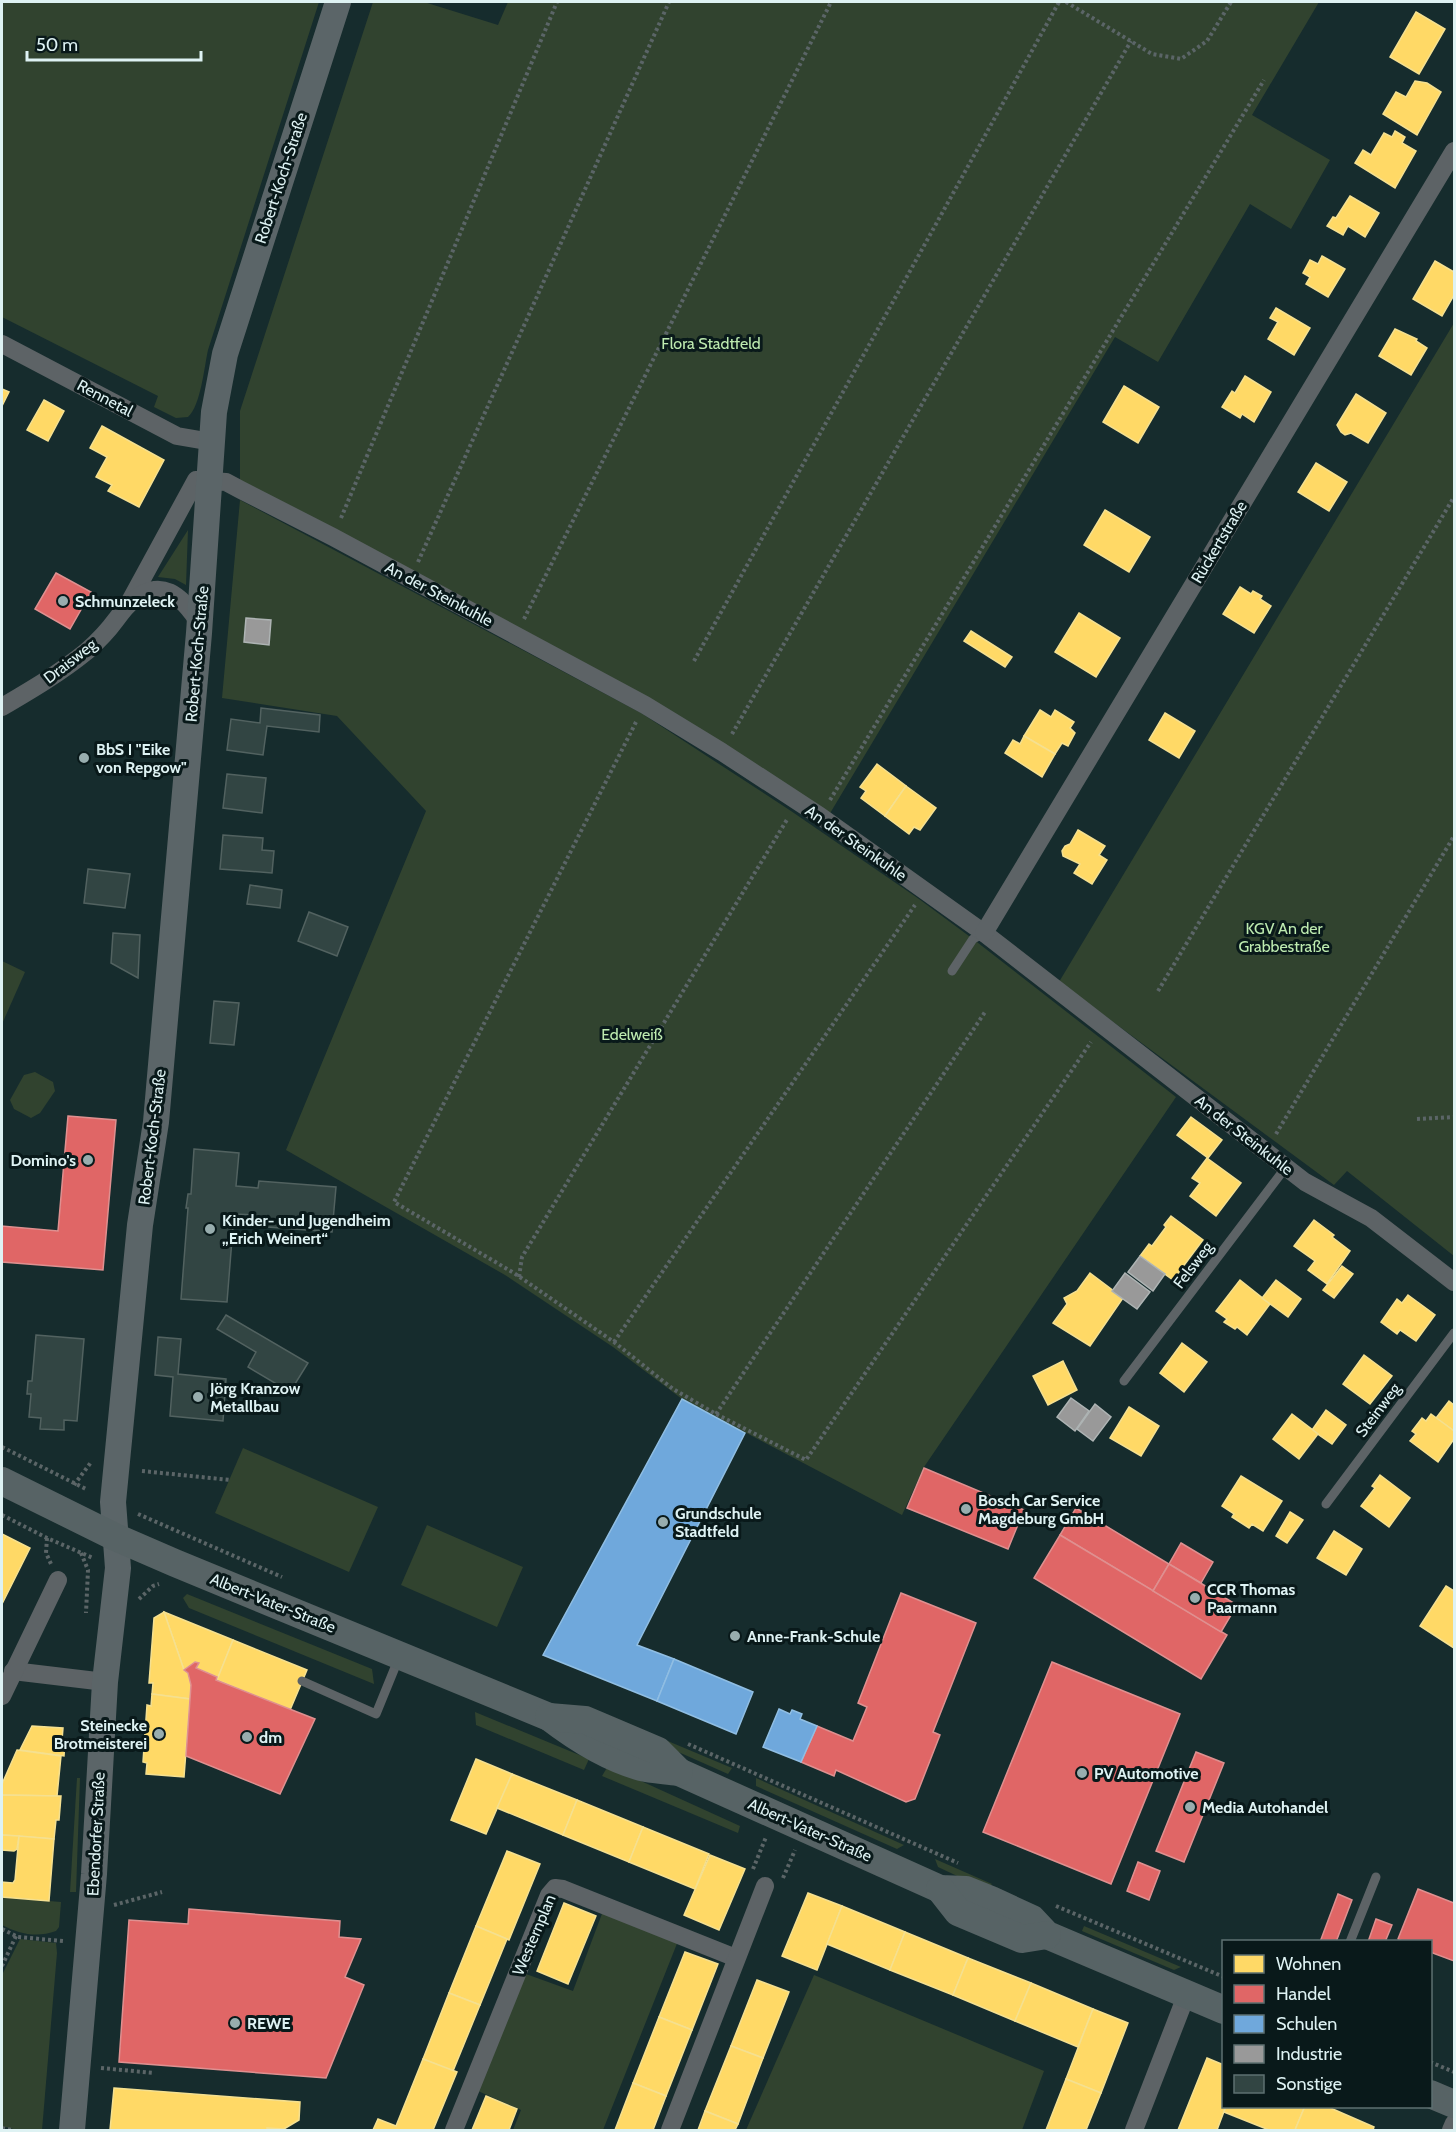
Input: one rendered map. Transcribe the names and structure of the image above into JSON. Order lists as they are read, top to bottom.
{
  "streets": {
    "main road": ["Albert-Vater-Straße"],
    "street": [
      "Robert-Koch-Straße",
      "Rennetal",
      "Rückertstraße",
      "An der Steinkuhle",
      "Draisweg",
      "Ebendorfer Straße",
      "Westernplan"
    ],
    "lane": ["Felsweg", "Steinweg"]
  },
  "crossings": [
    ["Robert-Koch-Straße", "Rennetal"],
    ["Robert-Koch-Straße", "An der Steinkuhle"],
    ["Robert-Koch-Straße", "Draisweg"],
    ["Robert-Koch-Straße", "Albert-Vater-Straße"],
    ["Robert-Koch-Straße", "Ebendorfer Straße"],
    ["Rückertstraße", "An der Steinkuhle"],
    ["An der Steinkuhle", "Draisweg"],
    ["An der Steinkuhle", "Felsweg"],
    ["Albert-Vater-Straße", "Ebendorfer Straße"]
  ],
  "parks": ["Flora Stadtfeld", "KGV An der Grabbestraße", "Edelweiß"],
  "places": [
    "Schmunzeleck",
    "BbS I \"Eike von Repgow\"",
    "Domino's",
    "Kinder- und Jugendheim „Erich Weinert“",
    "Jörg Kranzow Metallbau",
    "Bosch Car Service Magdeburg GmbH",
    "Grundschule Stadtfeld",
    "CCR Thomas Paarmann",
    "Anne-Frank-Schule",
    "Steinecke Brotmeisterei",
    "dm",
    "PV Automotive",
    "Media Autohandel",
    "REWE"
  ],
  "legend": [
    "Wohnen",
    "Handel",
    "Schulen",
    "Industrie",
    "Sonstige"
  ],
  "scale_bar": "50 m"
}
